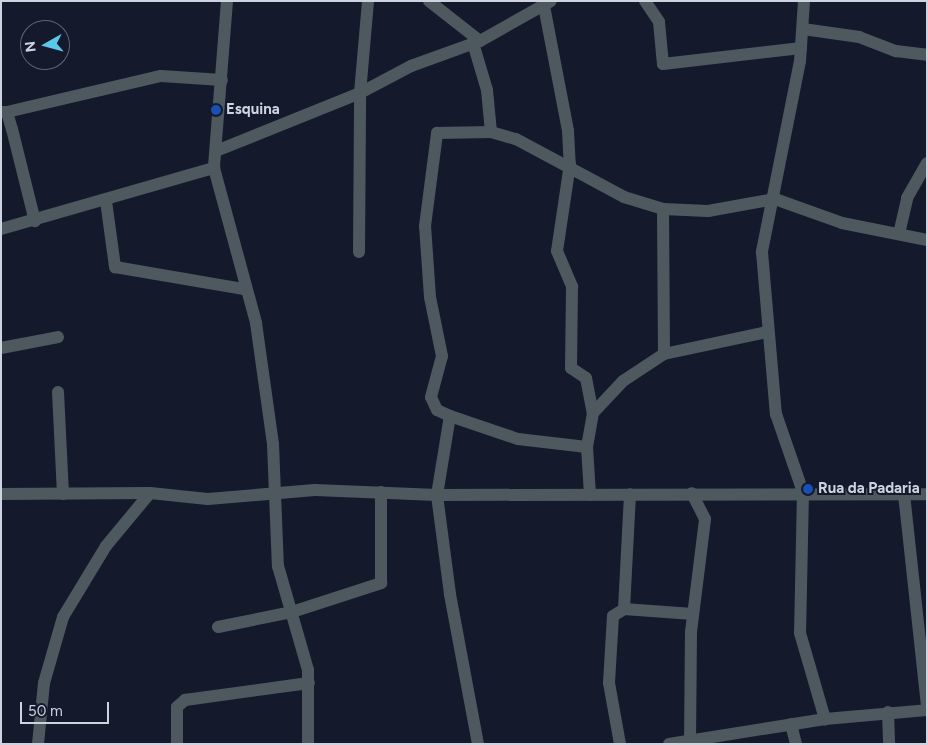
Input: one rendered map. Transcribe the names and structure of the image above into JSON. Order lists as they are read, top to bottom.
{
  "places": ["Esquina", "Rua da Padaria"],
  "scale_bar": "50 m",
  "north": "left"
}
